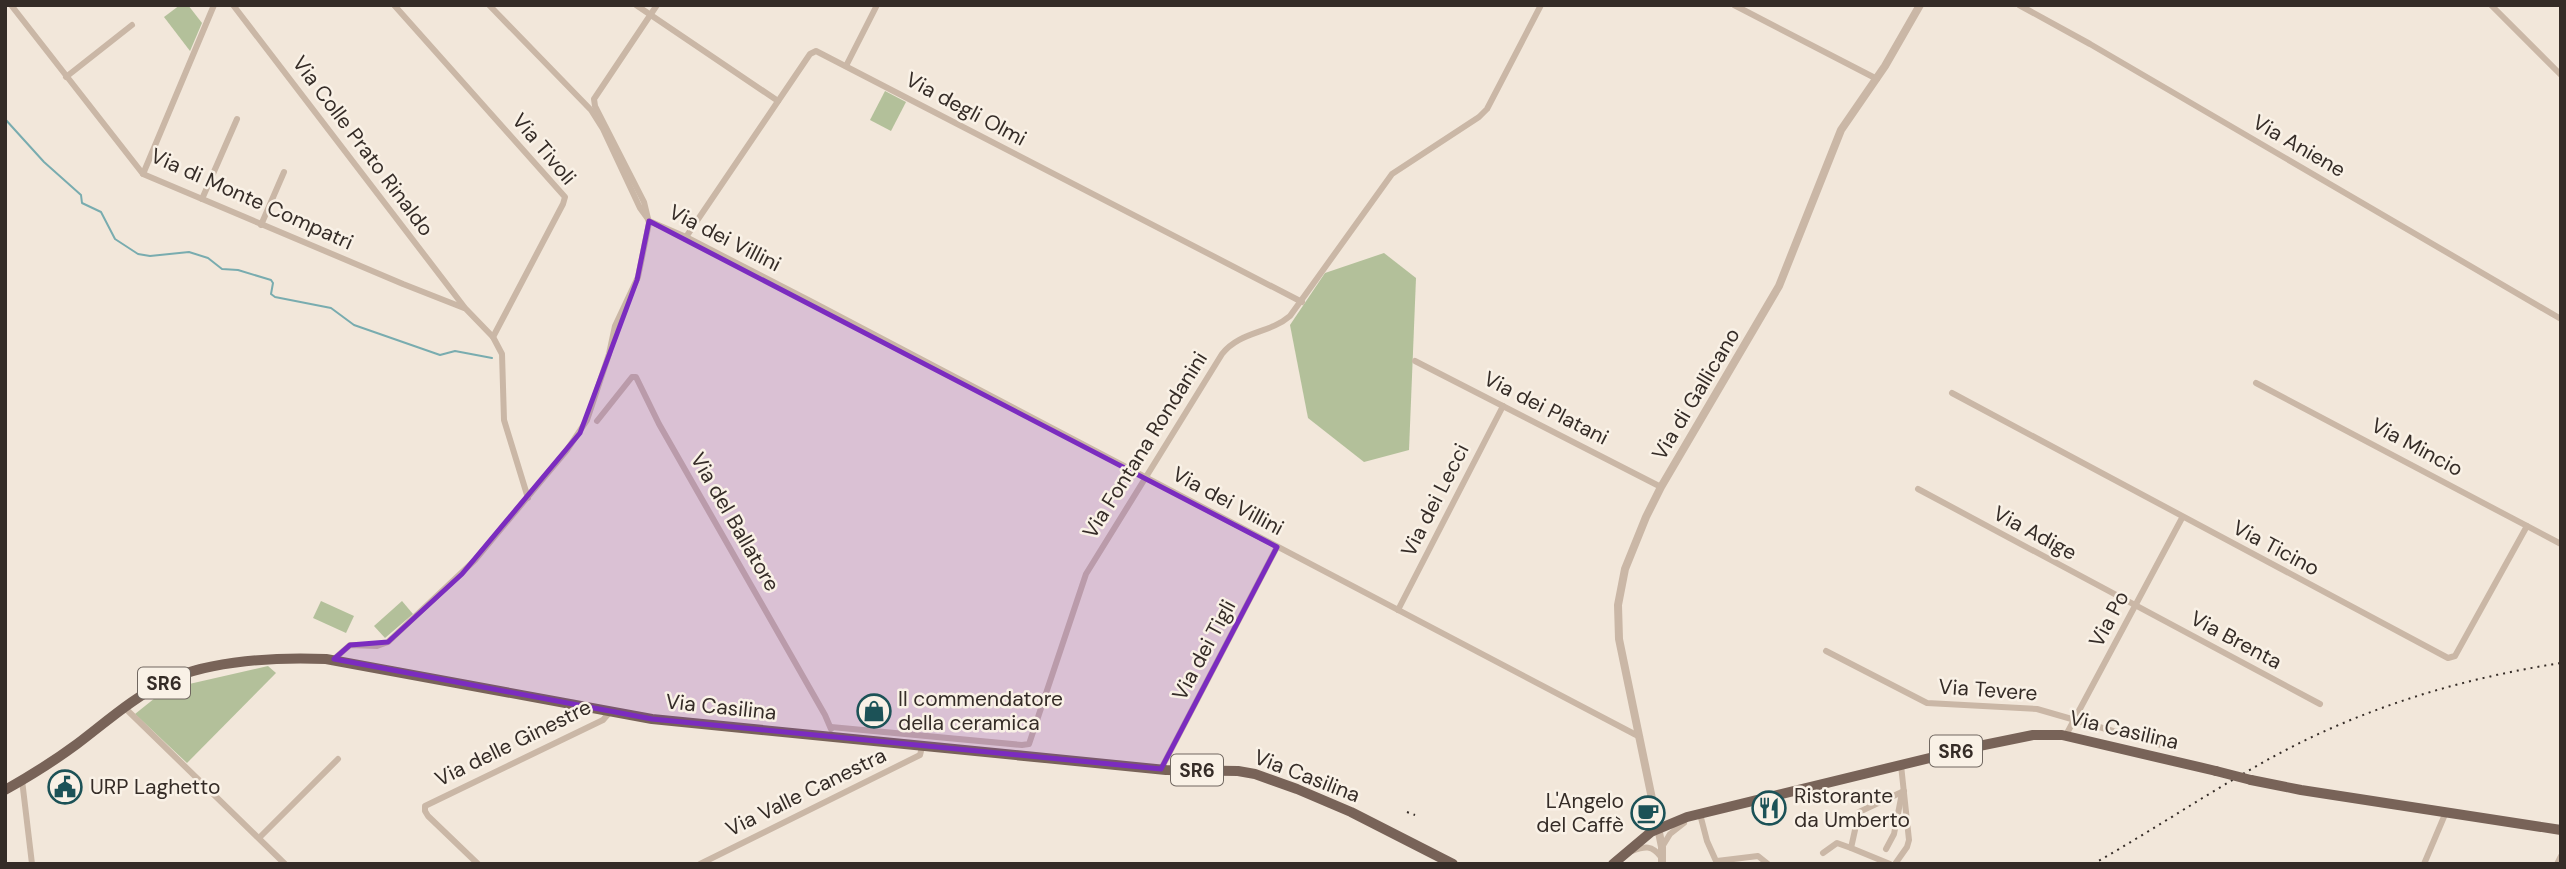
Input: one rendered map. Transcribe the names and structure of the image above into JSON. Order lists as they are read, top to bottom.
{
  "streets": {
    "main road": ["SR6", "Via Casilina"],
    "street": [
      "Via degli Olmi",
      "Via Colle Prato Rinaldo",
      "Via Aniene",
      "Via Tivoli",
      "Via di Monte Compatri",
      "Via dei Villini",
      "Via di Gallicano",
      "Via dei Platani",
      "Via Fontana Rondanini",
      "Via Mincio",
      "Via dei Lecci",
      "Via del Ballatore",
      "Via Adige",
      "Via Ticino",
      "Via Po",
      "Via Brenta",
      "Via dei Tigli",
      "Via Tevere",
      "Via delle Ginestre",
      "Via Valle Canestra"
    ]
  },
  "crossings": [
    ["Via degli Olmi", "Via dei Villini"],
    ["Via degli Olmi", "Via Fontana Rondanini"],
    ["Via Colle Prato Rinaldo", "Via Tivoli"],
    ["Via Colle Prato Rinaldo", "Via di Monte Compatri"],
    ["Via dei Villini", "Via di Gallicano"],
    ["Via dei Villini", "Via Fontana Rondanini"],
    ["Via dei Villini", "Via dei Lecci"],
    ["Via dei Villini", "Via dei Tigli"],
    ["Via di Gallicano", "Via dei Platani"],
    ["Via di Gallicano", "Via Casilina"],
    ["Via dei Platani", "Via dei Lecci"],
    ["Via Fontana Rondanini", "Via del Ballatore"],
    ["Via Mincio", "Via Ticino"],
    ["Via del Ballatore", "Via Casilina"],
    ["Via Adige", "Via Po"],
    ["Via Adige", "Via Brenta"],
    ["Via Ticino", "Via Po"],
    ["Via Po", "Via Brenta"],
    ["Via Po", "Via Tevere"],
    ["Via Po", "Via Casilina"],
    ["Via dei Tigli", "Via Casilina"],
    ["Via Casilina", "Via delle Ginestre"],
    ["Via Casilina", "Via Valle Canestra"]
  ],
  "places": {
    "shop": ["Il commendatore della ceramica"],
    "public building": ["URP Laghetto"],
    "restaurant": ["Ristorante da Umberto"],
    "cafe": ["L'Angelo del Caffè"]
  }
}
